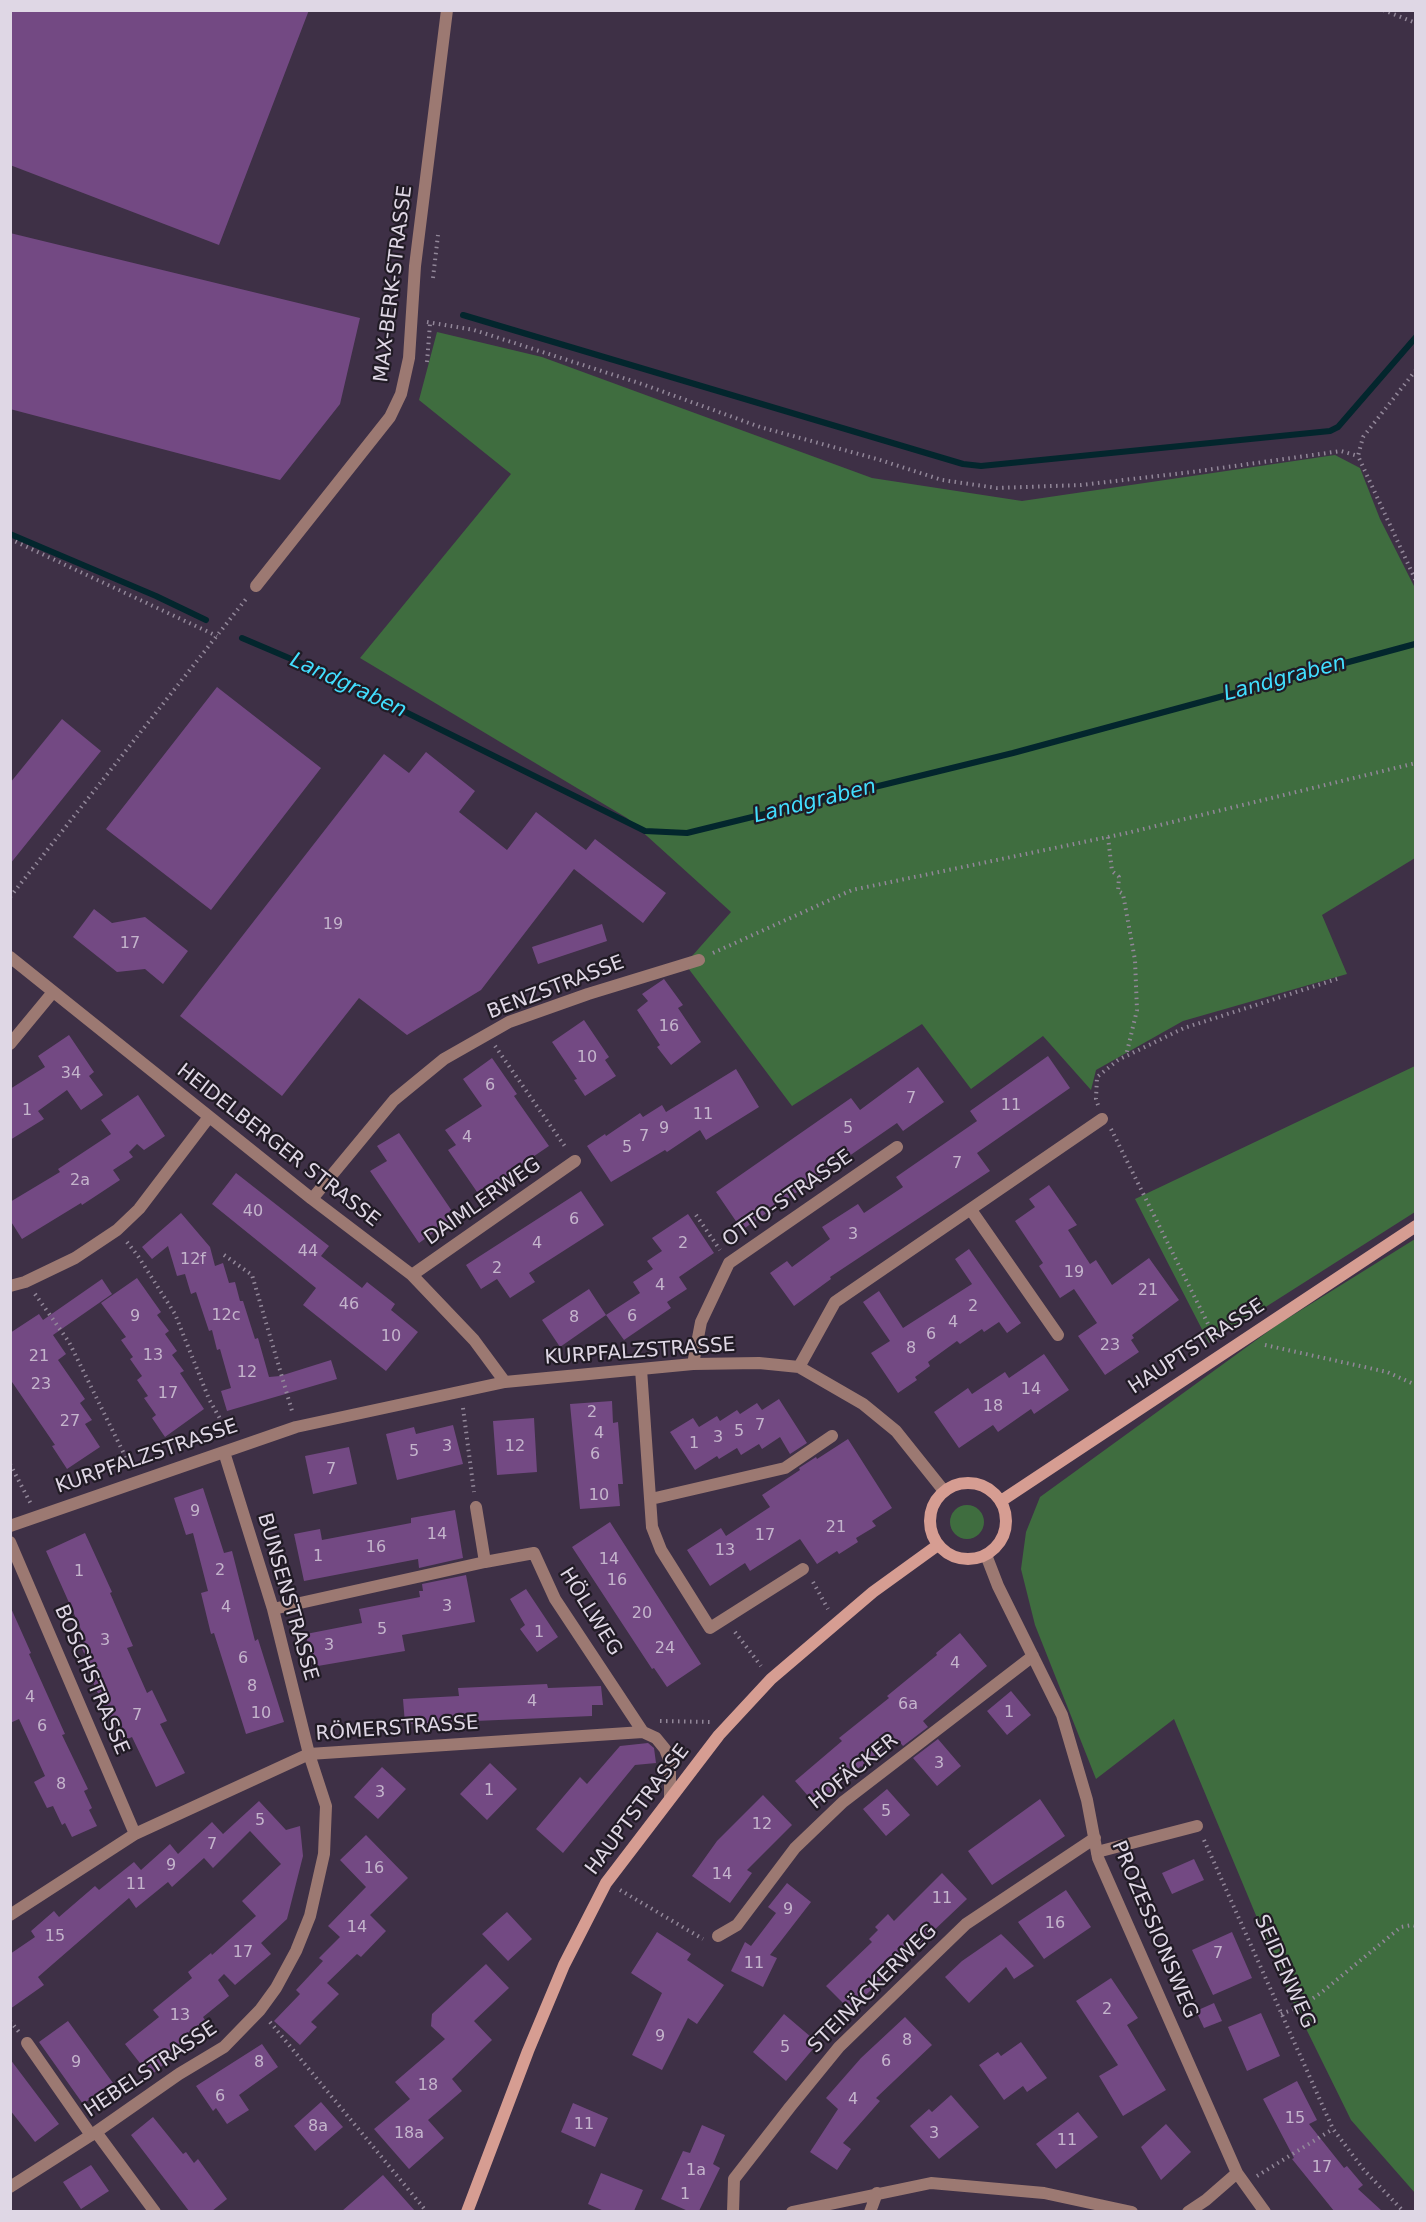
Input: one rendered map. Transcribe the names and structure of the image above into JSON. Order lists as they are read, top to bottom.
{
  "streets": {
    "main road": ["HAUPTSTRASSE"],
    "street": [
      "MAX-BERK-STRASSE",
      "BENZSTRASSE",
      "HEIDELBERGER STRASSE",
      "OTTO-STRASSE",
      "DAIMLERWEG",
      "KURPFALZSTRASSE",
      "BUNSENSTRASSE",
      "HÖLLWEG",
      "BOSCHSTRASSE",
      "RÖMERSTRASSE",
      "HOFÄCKER",
      "PROZESSIONSWEG",
      "STEINÄCKERWEG",
      "HEBELSTRASSE"
    ],
    "path": ["SEIDENWEG"]
  },
  "crossings": [
    ["BENZSTRASSE", "HEIDELBERGER STRASSE"],
    ["HEIDELBERGER STRASSE", "DAIMLERWEG"],
    ["HEIDELBERGER STRASSE", "KURPFALZSTRASSE"],
    ["OTTO-STRASSE", "KURPFALZSTRASSE"],
    ["HAUPTSTRASSE", "KURPFALZSTRASSE"],
    ["HAUPTSTRASSE", "PROZESSIONSWEG"],
    ["KURPFALZSTRASSE", "BUNSENSTRASSE"],
    ["KURPFALZSTRASSE", "PROZESSIONSWEG"],
    ["BUNSENSTRASSE", "HÖLLWEG"],
    ["BUNSENSTRASSE", "RÖMERSTRASSE"],
    ["BUNSENSTRASSE", "HEBELSTRASSE"],
    ["HÖLLWEG", "RÖMERSTRASSE"],
    ["BOSCHSTRASSE", "RÖMERSTRASSE"],
    ["RÖMERSTRASSE", "HEBELSTRASSE"],
    ["HOFÄCKER", "PROZESSIONSWEG"],
    ["PROZESSIONSWEG", "STEINÄCKERWEG"]
  ],
  "water": ["Landgraben"],
  "house_numbers": [
    "19",
    "17",
    "16",
    "10",
    "34",
    "6",
    "7",
    "11",
    "1",
    "11",
    "9",
    "5",
    "7",
    "4",
    "5",
    "7",
    "2a",
    "40",
    "6",
    "3",
    "4",
    "2",
    "44",
    "12f",
    "2",
    "19",
    "4",
    "21",
    "46",
    "2",
    "12c",
    "9",
    "6",
    "8",
    "4",
    "6",
    "10",
    "23",
    "8",
    "13",
    "21",
    "12",
    "23",
    "14",
    "17",
    "18",
    "2",
    "27",
    "7",
    "5",
    "4",
    "3",
    "1",
    "3",
    "12",
    "5",
    "6",
    "7",
    "10",
    "9",
    "21",
    "14",
    "17",
    "16",
    "13",
    "1",
    "14",
    "2",
    "1",
    "16",
    "3",
    "4",
    "20",
    "5",
    "1",
    "3",
    "3",
    "24",
    "6",
    "4",
    "8",
    "4",
    "4",
    "6a",
    "1",
    "10",
    "7",
    "6",
    "3",
    "8",
    "1",
    "3",
    "5",
    "5",
    "12",
    "7",
    "9",
    "16",
    "14",
    "11",
    "11",
    "9",
    "16",
    "14",
    "15",
    "17",
    "7",
    "11",
    "2",
    "13",
    "9",
    "8",
    "5",
    "6",
    "9",
    "8",
    "18",
    "6",
    "4",
    "15",
    "11",
    "8a",
    "18a",
    "3",
    "11",
    "17",
    "1a",
    "1"
  ]
}
